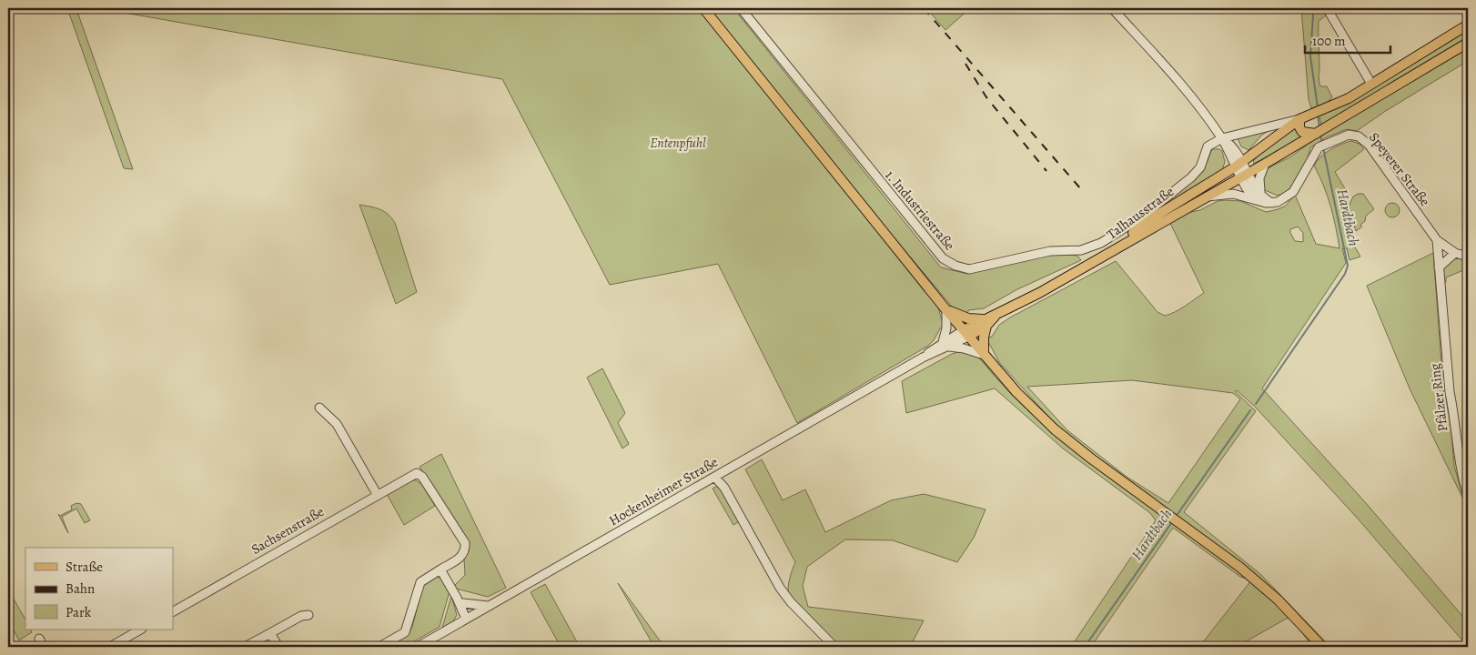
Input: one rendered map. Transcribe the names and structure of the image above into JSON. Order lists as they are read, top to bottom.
{
  "streets": {
    "main road": ["Talhausstraße", "Hockenheimer Straße"],
    "street": [
      "Speyerer Straße",
      "1. Industriestraße",
      "Pfälzer Ring",
      "Sachsenstraße"
    ]
  },
  "crossings": [
    ["Speyerer Straße", "Talhausstraße"],
    ["Speyerer Straße", "Pfälzer Ring"],
    ["Talhausstraße", "Hockenheimer Straße"]
  ],
  "water": ["Hardtbach"],
  "parks": ["Entenpfuhl"],
  "legend": ["Straße", "Bahn", "Park"],
  "scale_bar": "100 m"
}
